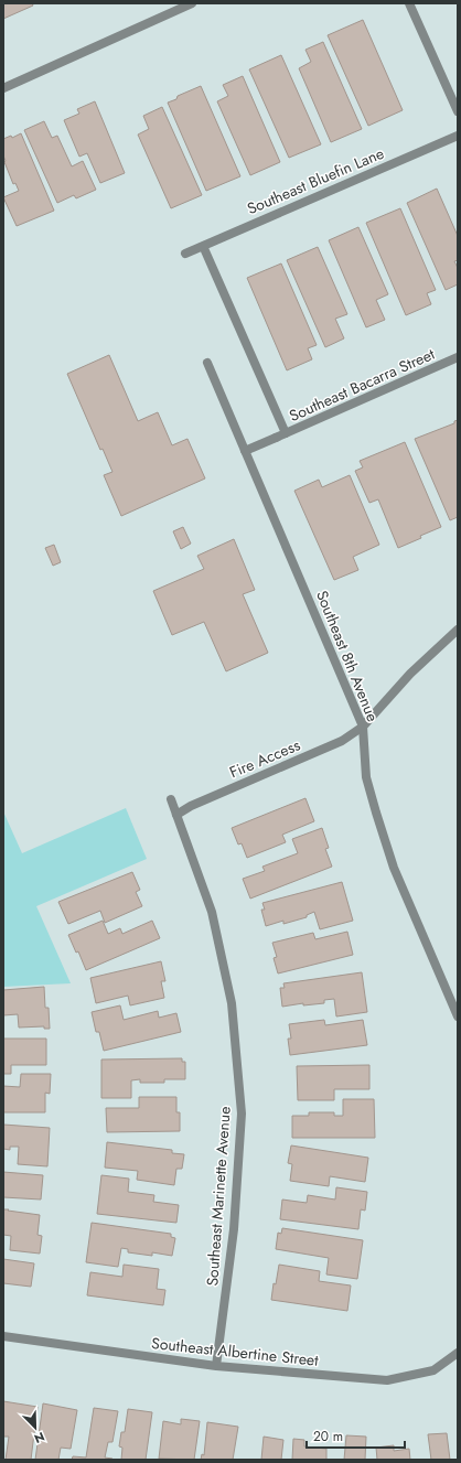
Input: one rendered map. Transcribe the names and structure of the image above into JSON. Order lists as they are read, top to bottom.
{
  "streets": {
    "street": [
      "Southeast Bluefin Lane",
      "Southeast Bacarra Street",
      "Southeast 8th Avenue",
      "Fire Access",
      "Southeast Marinette Avenue",
      "Southeast Albertine Street"
    ]
  },
  "crossings": [
    ["Southeast Bacarra Street", "Southeast 8th Avenue"],
    ["Southeast 8th Avenue", "Fire Access"],
    ["Fire Access", "Southeast Marinette Avenue"],
    ["Southeast Marinette Avenue", "Southeast Albertine Street"]
  ],
  "scale_bar": "20 m",
  "north": "bottom right"
}
